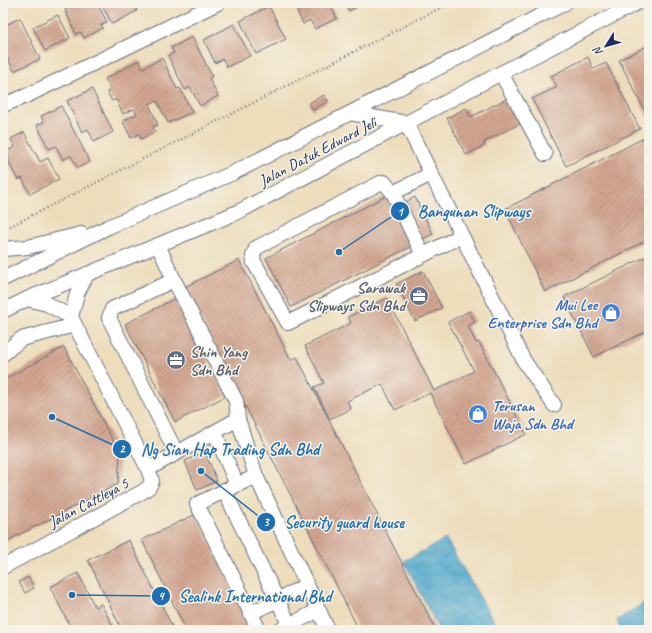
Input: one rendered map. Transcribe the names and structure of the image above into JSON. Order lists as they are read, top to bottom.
{
  "streets": {
    "street": ["Jalan Datuk Edward Jeli", "Jalan Cattleya 5"]
  },
  "places": {
    "other": [
      "Bangunan Slipways",
      "Ng Sian Hap Trading Sdn Bhd",
      "Security guard house",
      "Sealink International Bhd"
    ],
    "office": ["Sarawak Slipways Sdn Bhd", "Shin Yang Sdn Bhd"],
    "shop": ["Mui Lee Enterprise Sdn Bhd", "Terusan Waja Sdn Bhd"]
  },
  "north": "bottom left"
}
